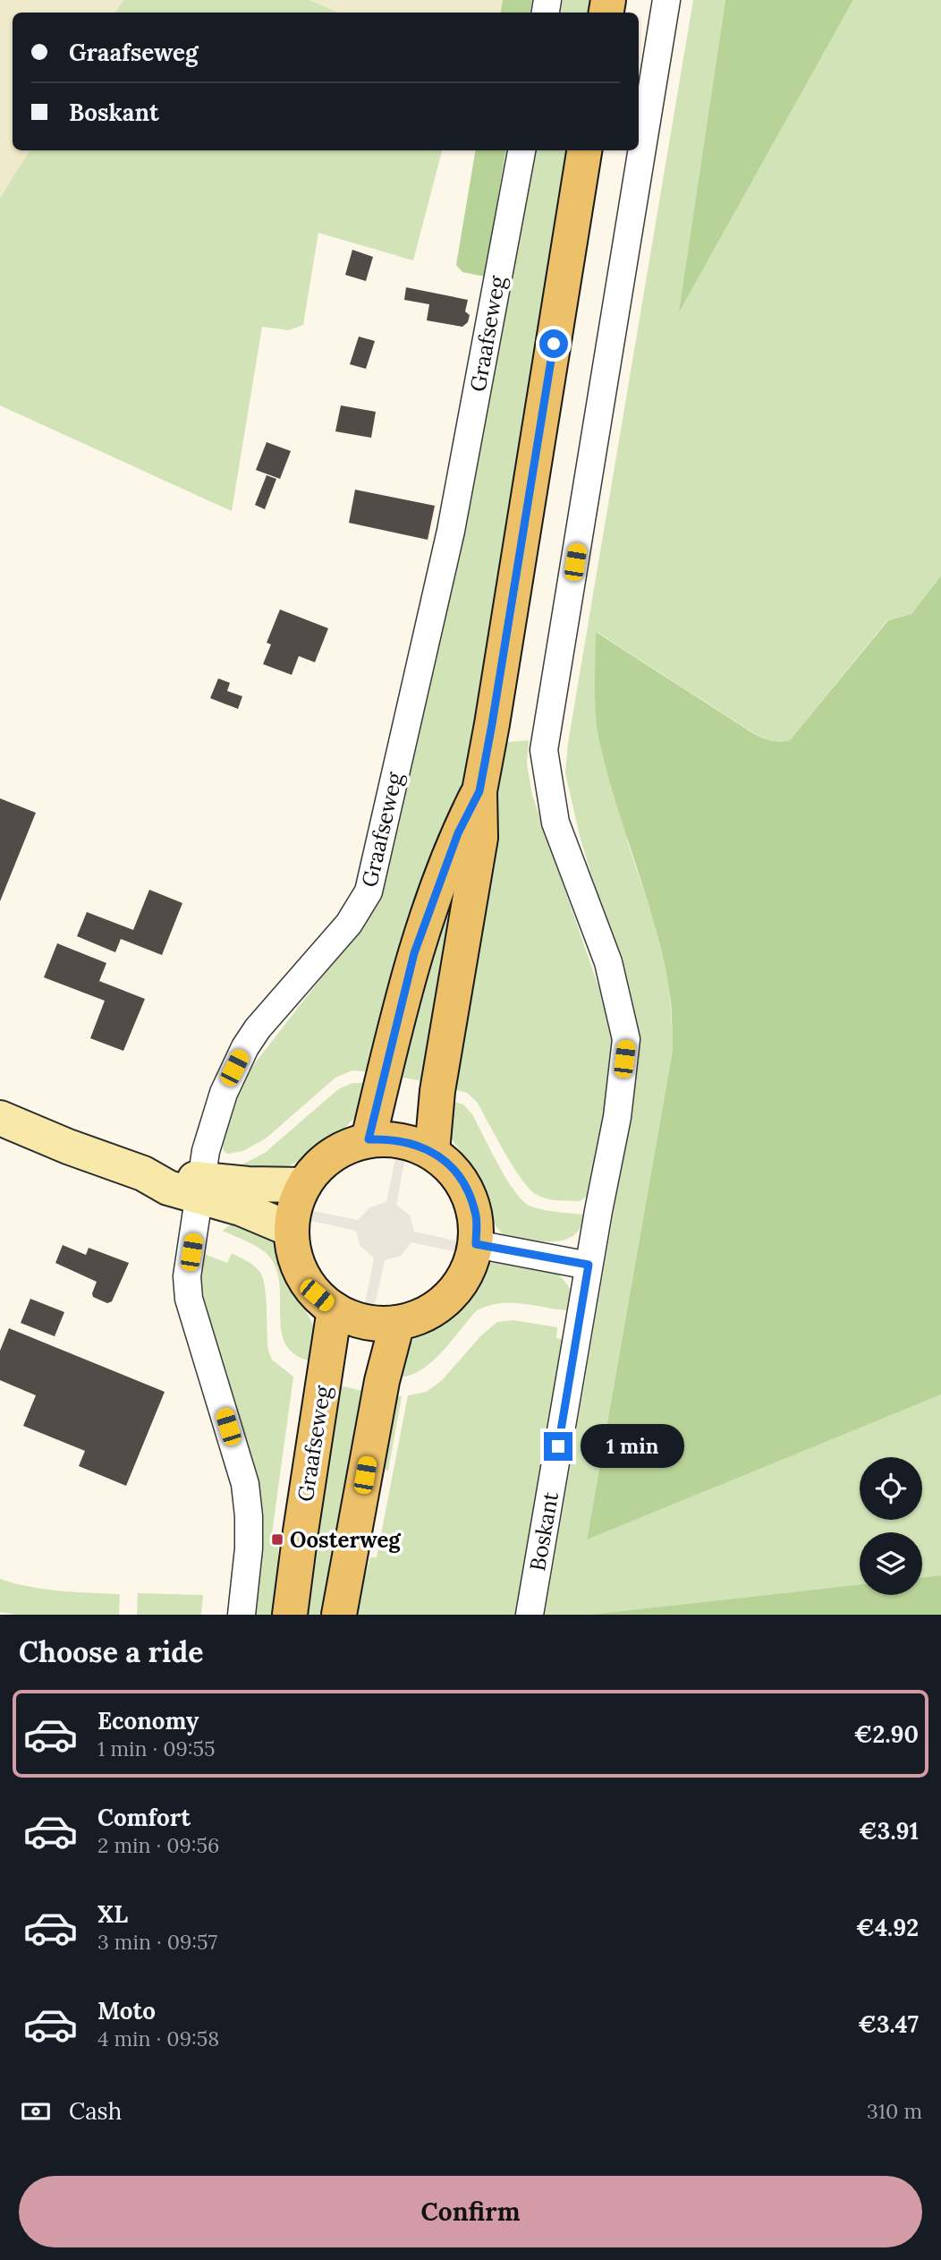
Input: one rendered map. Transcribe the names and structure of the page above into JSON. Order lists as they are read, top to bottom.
{
  "streets": {
    "main road": ["Graafseweg"],
    "street": ["Boskant"]
  },
  "places": {
    "transit": ["Oosterweg"]
  },
  "page": {
    "banner": ["Graafseweg", "Boskant"],
    "bubble": "1 min",
    "heading": "Choose a ride",
    "list": [
      {
        "name": "Economy",
        "note": "1 min · 09:55",
        "value": "€2.90"
      },
      {
        "name": "Comfort",
        "note": "2 min · 09:56",
        "value": "€3.91"
      },
      {
        "name": "XL",
        "note": "3 min · 09:57",
        "value": "€4.92"
      },
      {
        "name": "Moto",
        "note": "4 min · 09:58",
        "value": "€3.47"
      }
    ],
    "pay": ["Cash", "310 m"],
    "buttons": "Confirm"
  }
}
